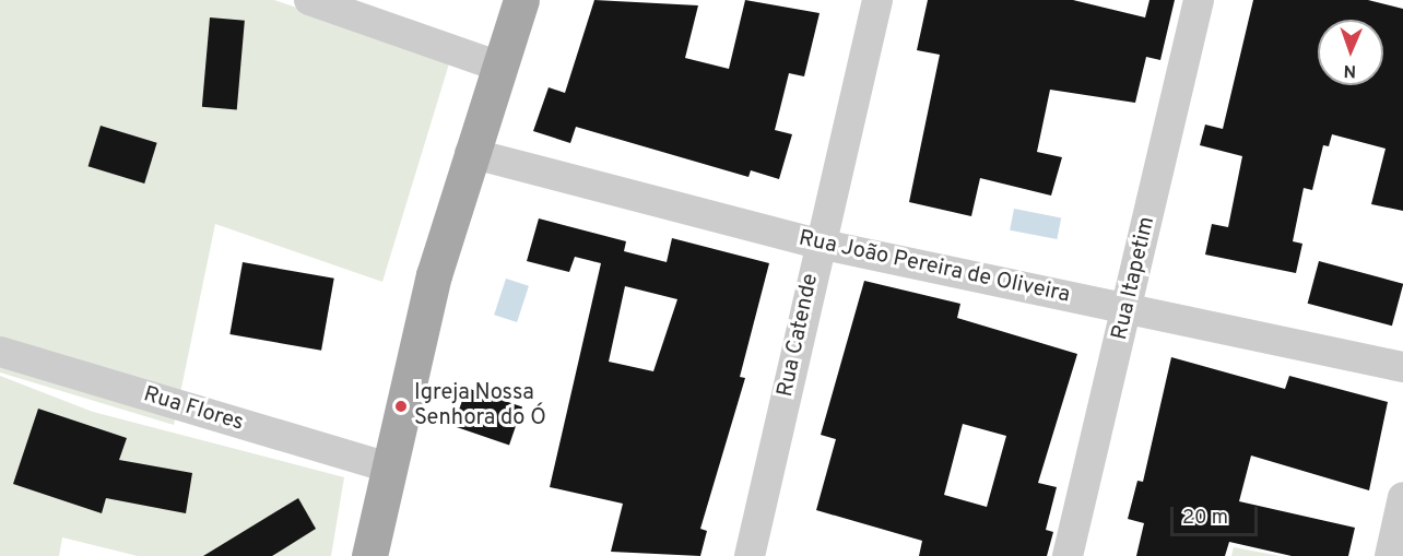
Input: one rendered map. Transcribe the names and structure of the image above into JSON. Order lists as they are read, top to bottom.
{
  "streets": {
    "street": [
      "Rua João Pereira de Oliveira",
      "Rua Itapetim",
      "Rua Catende",
      "Rua Flores"
    ]
  },
  "crossings": [
    ["Rua João Pereira de Oliveira", "Rua Itapetim"],
    ["Rua João Pereira de Oliveira", "Rua Catende"]
  ],
  "places": ["Igreja Nossa Senhora do Ó"],
  "scale_bar": "20 m",
  "north": "bottom"
}
